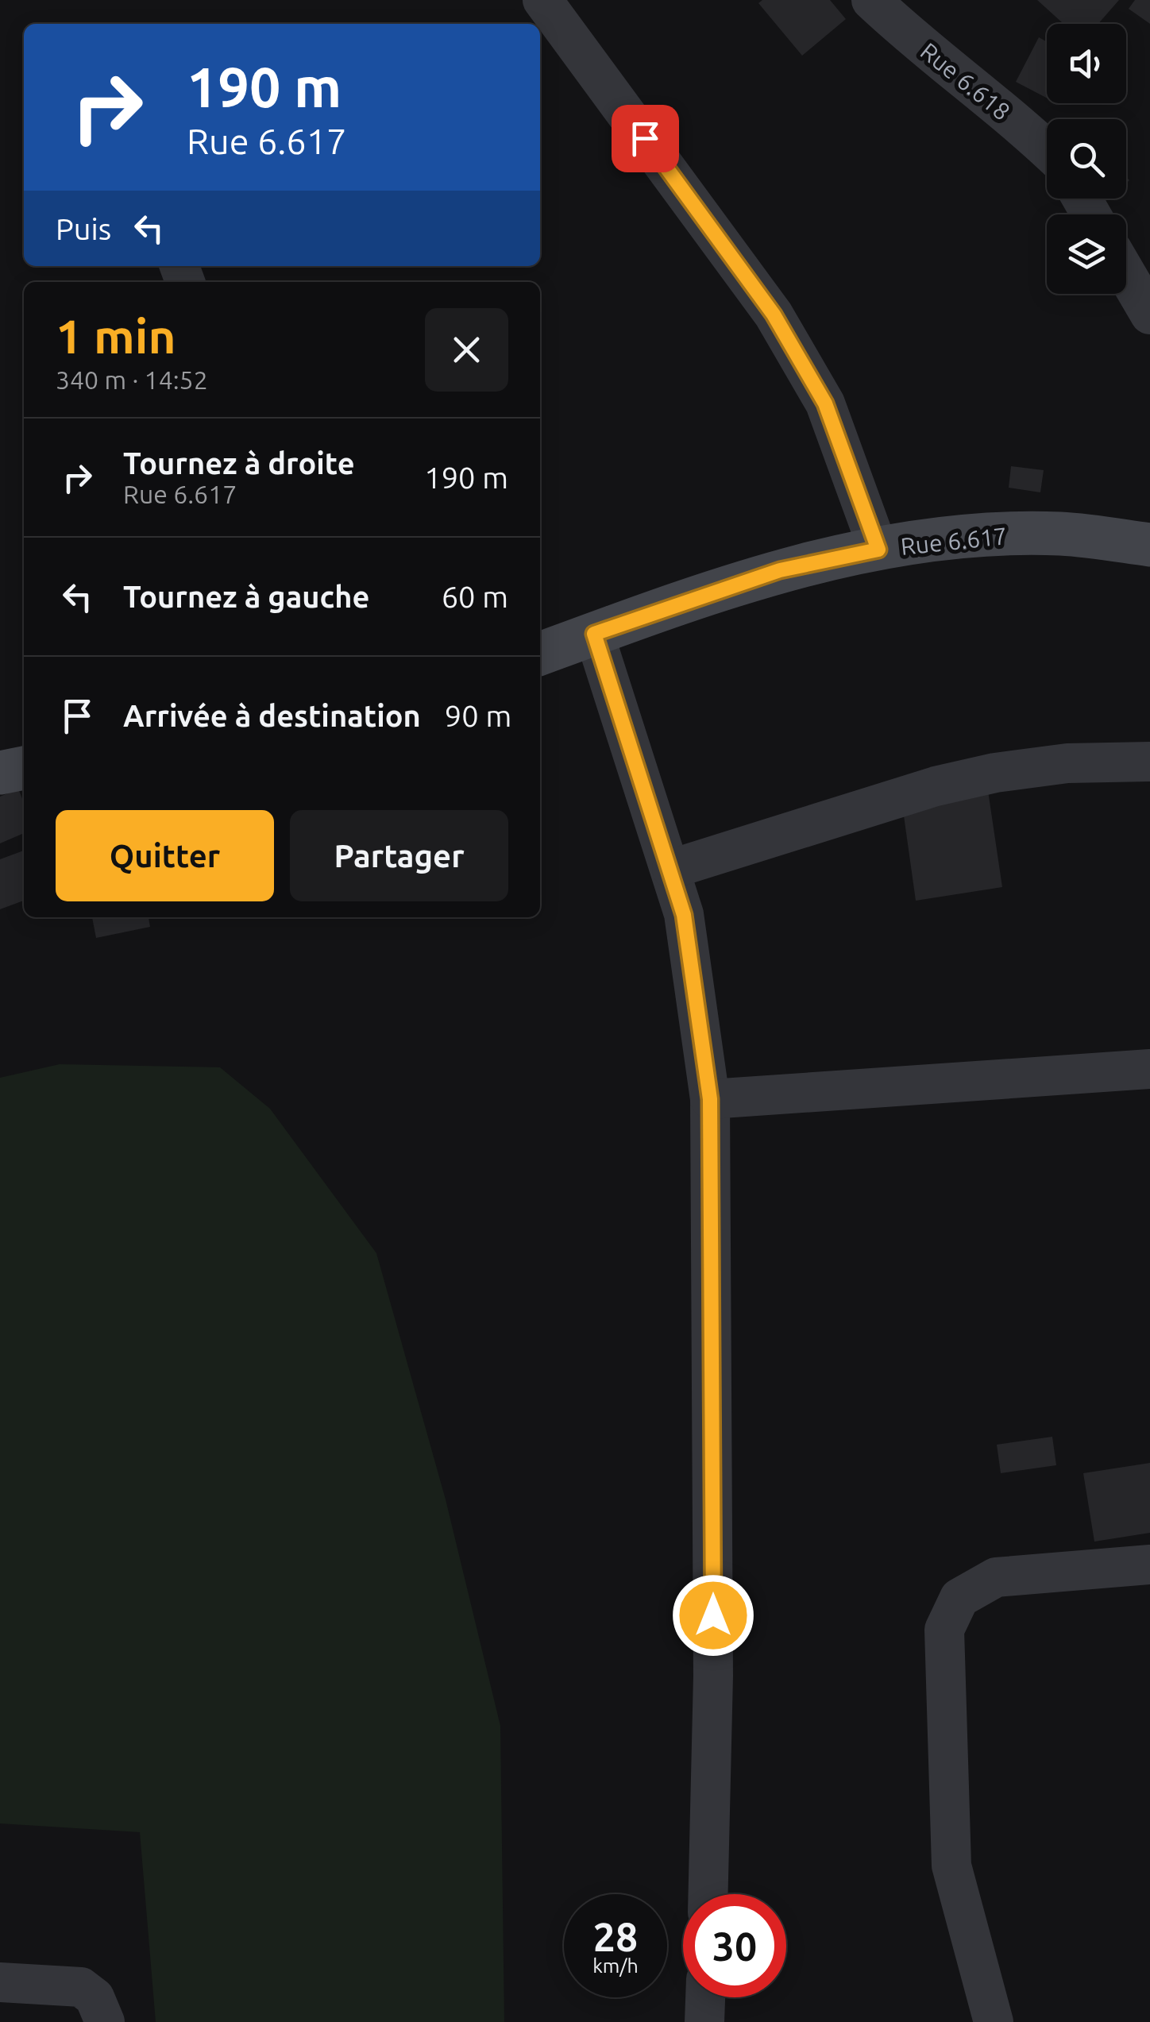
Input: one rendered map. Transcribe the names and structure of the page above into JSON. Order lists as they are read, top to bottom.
{
  "streets": {
    "street": ["Rue 6.618", "Rue 6.617"]
  },
  "page": {
    "turn": ["190 m", "Rue 6.617"],
    "then": "Puis",
    "heading": ["1 min", "340 m · 14:52"],
    "list": [
      {
        "name": "Tournez à droite",
        "note": "Rue 6.617",
        "value": "190 m"
      },
      {
        "name": "Tournez à gauche",
        "value": "60 m"
      },
      {
        "name": "Arrivée à destination",
        "value": "90 m"
      }
    ],
    "buttons": ["Quitter", "Partager"],
    "speed": "28 km/h",
    "limit": "30"
  }
}
